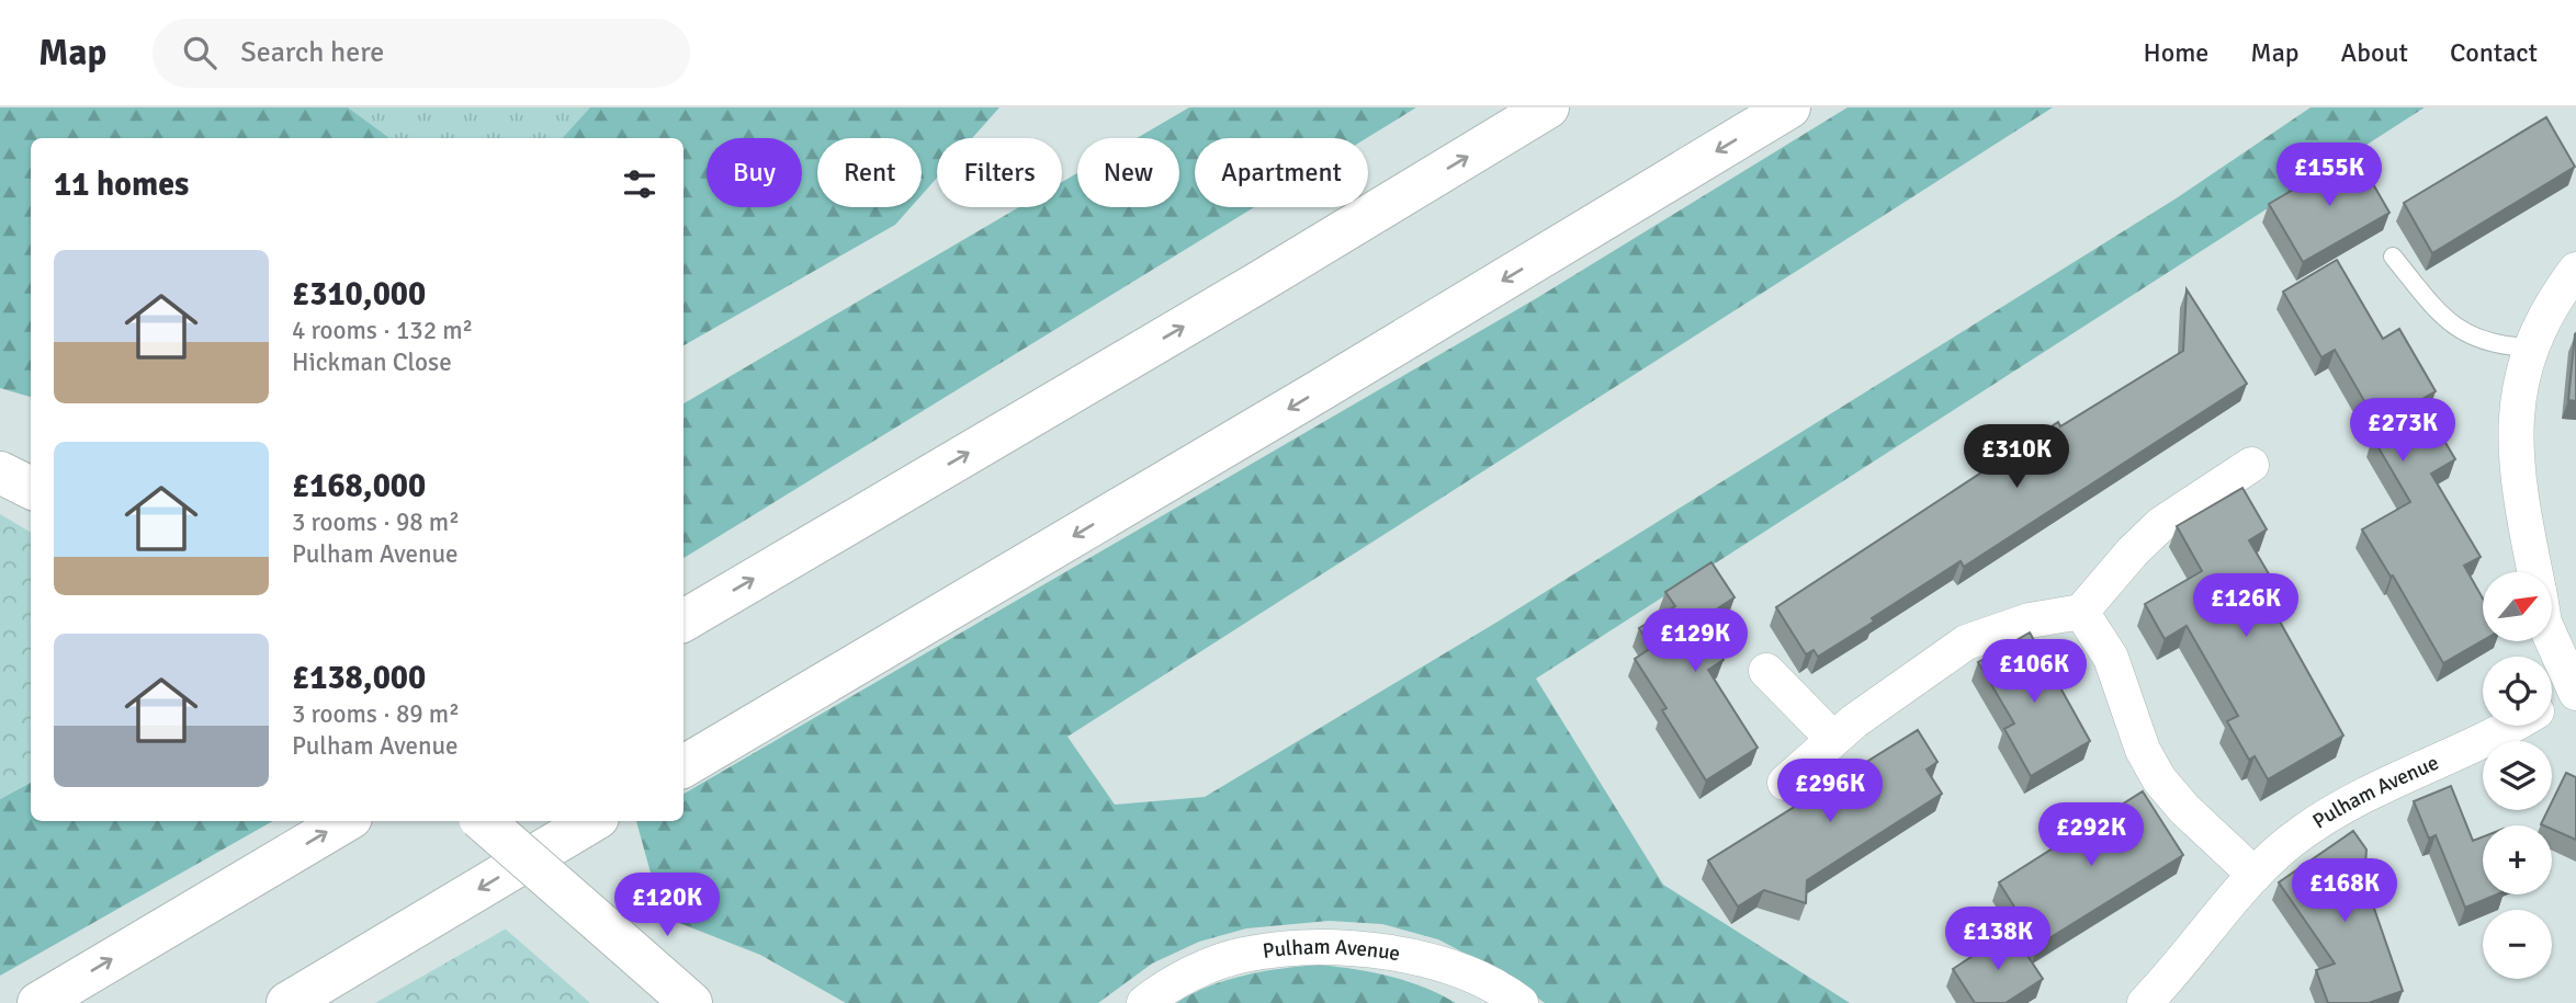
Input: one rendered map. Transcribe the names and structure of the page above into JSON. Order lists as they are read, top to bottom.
{
  "streets": {
    "street": ["Pulham Avenue"]
  },
  "north": "top right",
  "page": {
    "header": "Map",
    "search": "Search here",
    "nav": [
      "Home",
      "Map",
      "About",
      "Contact"
    ],
    "chip": [
      "Buy",
      "Rent",
      "Filters",
      "New",
      "Apartment"
    ],
    "heading": "11 homes",
    "price": [
      "£155K",
      "£273K",
      "£310K",
      "£126K",
      "£129K",
      "£106K",
      "£296K",
      "£292K",
      "£168K",
      "£120K",
      "£138K"
    ],
    "list": [
      {
        "name": "£310,000",
        "note": "4 rooms · 132 m² · Hickman Close"
      },
      {
        "name": "£168,000",
        "note": "3 rooms · 98 m² · Pulham Avenue"
      },
      {
        "name": "£138,000",
        "note": "3 rooms · 89 m² · Pulham Avenue"
      }
    ],
    "map_buttons": ["+", "−"]
  }
}
